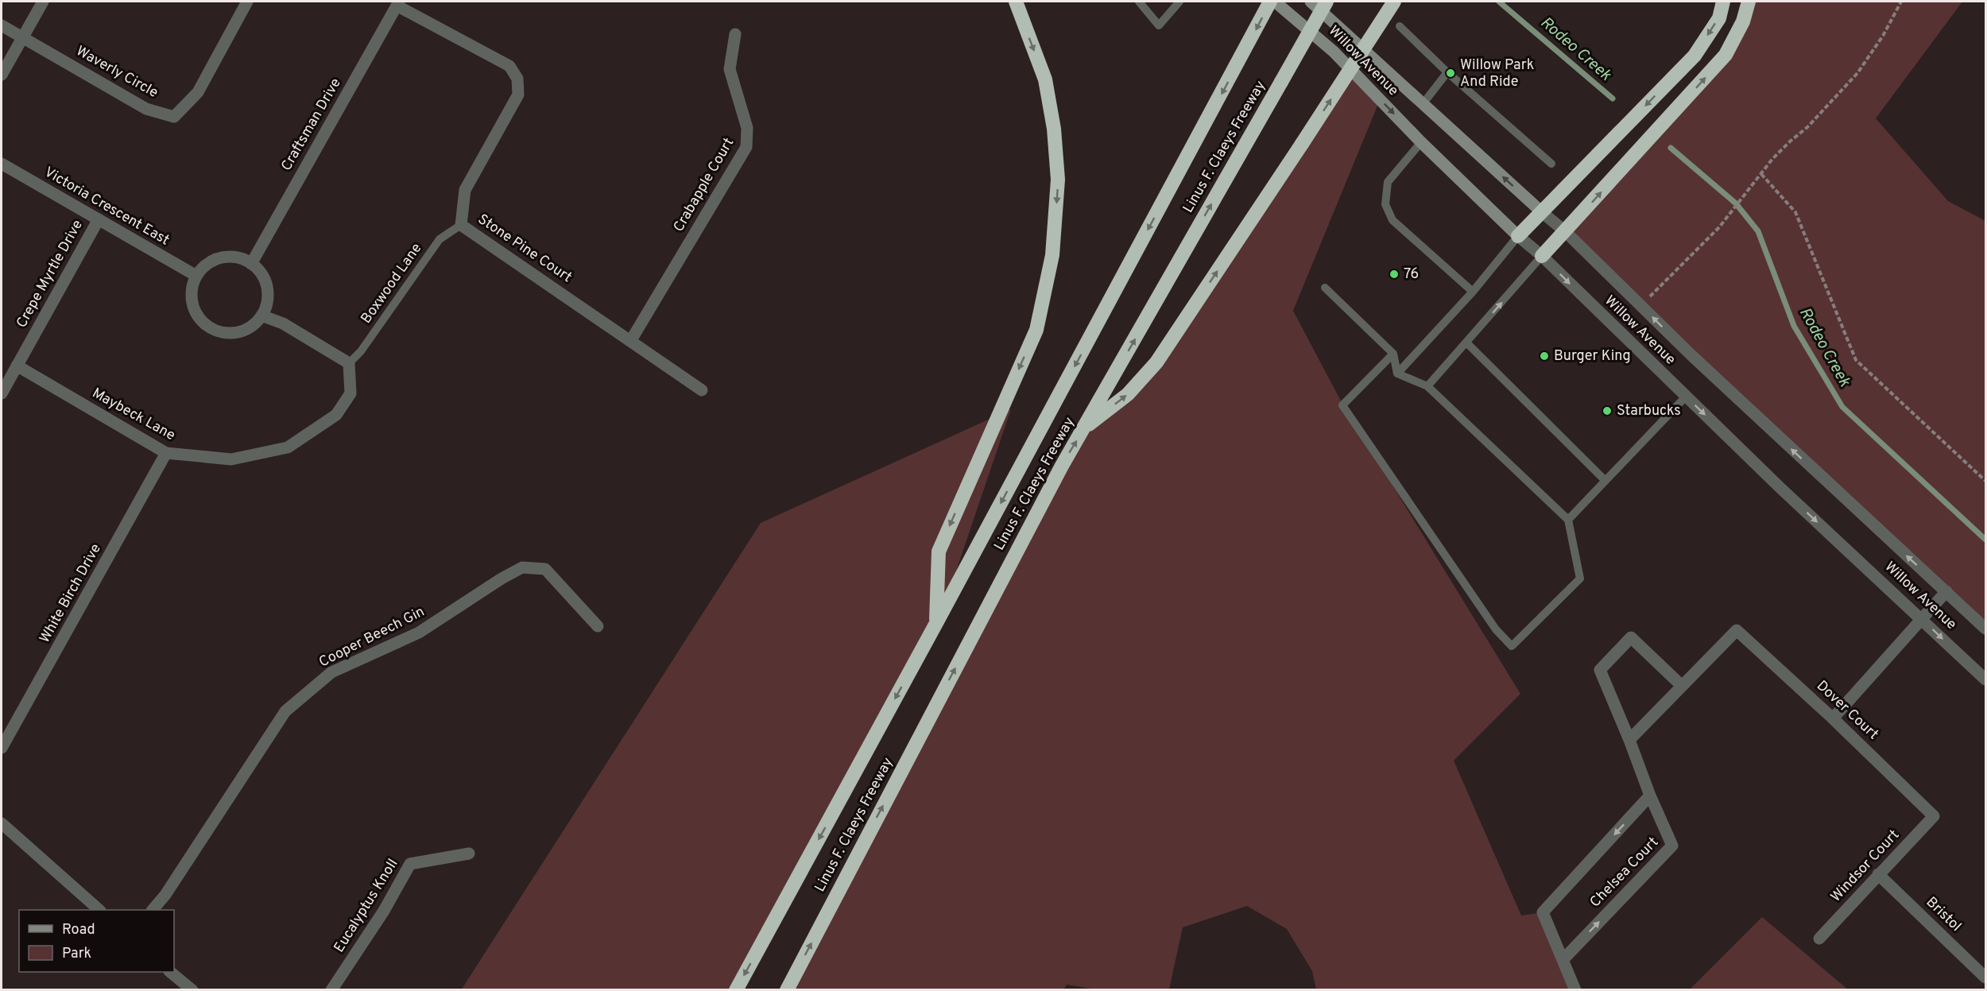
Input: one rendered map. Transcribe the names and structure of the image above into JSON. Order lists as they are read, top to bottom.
{
  "streets": {
    "highway": ["Linus F. Claeys Freeway"],
    "main road": ["Willow Avenue"],
    "street": [
      "Waverly Circle",
      "Craftsman Drive",
      "Crabapple Court",
      "Victoria Crescent East",
      "Stone Pine Court",
      "Crepe Myrtle Drive",
      "Maybeck Lane",
      "White Birch Drive",
      "Cooper Beech Gin",
      "Dover Court",
      "Windsor Court",
      "Chelsea Court",
      "Eucalyptus Knoll",
      "Bristol"
    ],
    "lane": ["Boxwood Lane"]
  },
  "crossings": [
    ["Craftsman Drive", "Victoria Crescent East"],
    ["Craftsman Drive", "Stone Pine Court"],
    ["Crabapple Court", "Stone Pine Court"],
    ["Victoria Crescent East", "Crepe Myrtle Drive"],
    ["Stone Pine Court", "Boxwood Lane"],
    ["Crepe Myrtle Drive", "Maybeck Lane"],
    ["Boxwood Lane", "Maybeck Lane"],
    ["Maybeck Lane", "White Birch Drive"],
    ["Dover Court", "Windsor Court"],
    ["Dover Court", "Chelsea Court"],
    ["Windsor Court", "Bristol"]
  ],
  "one_way": ["Chelsea Court"],
  "water": ["Rodeo Creek"],
  "places": [
    "Willow Park And Ride",
    "76",
    "Burger King",
    "Starbucks"
  ],
  "legend": ["Road", "Park"]
}
